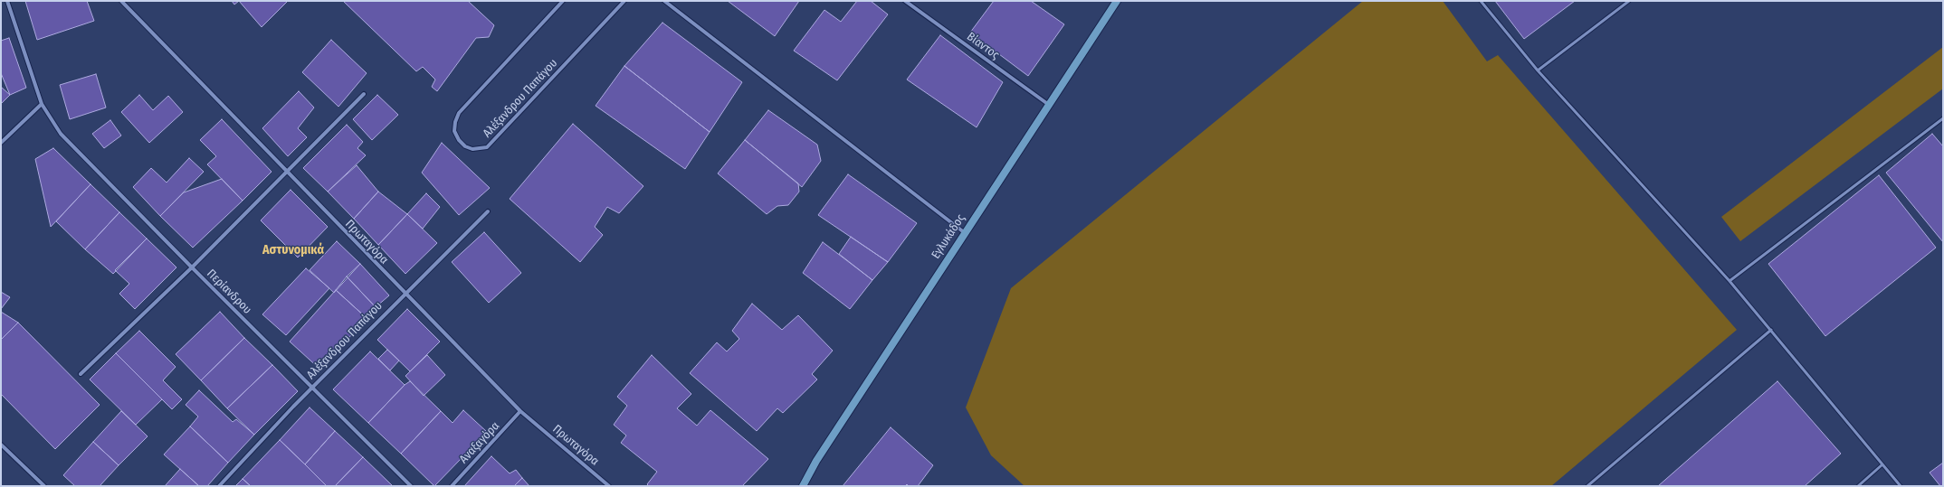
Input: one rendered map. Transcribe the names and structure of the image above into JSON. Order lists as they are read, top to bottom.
{
  "streets": {
    "main road": ["Εγλυκάδος"],
    "street": [
      "Βίαντος",
      "Αλέξανδρου Παπάγου",
      "Πρωταγόρα",
      "Περίανδρου",
      "Αναξαγόρα"
    ]
  },
  "crossings": [
    ["Βίαντος", "Εγλυκάδος"],
    ["Αλέξανδρου Παπάγου", "Πρωταγόρα"],
    ["Αλέξανδρου Παπάγου", "Περίανδρου"],
    ["Πρωταγόρα", "Αναξαγόρα"]
  ],
  "districts": ["Αστυνομικά"]
}
